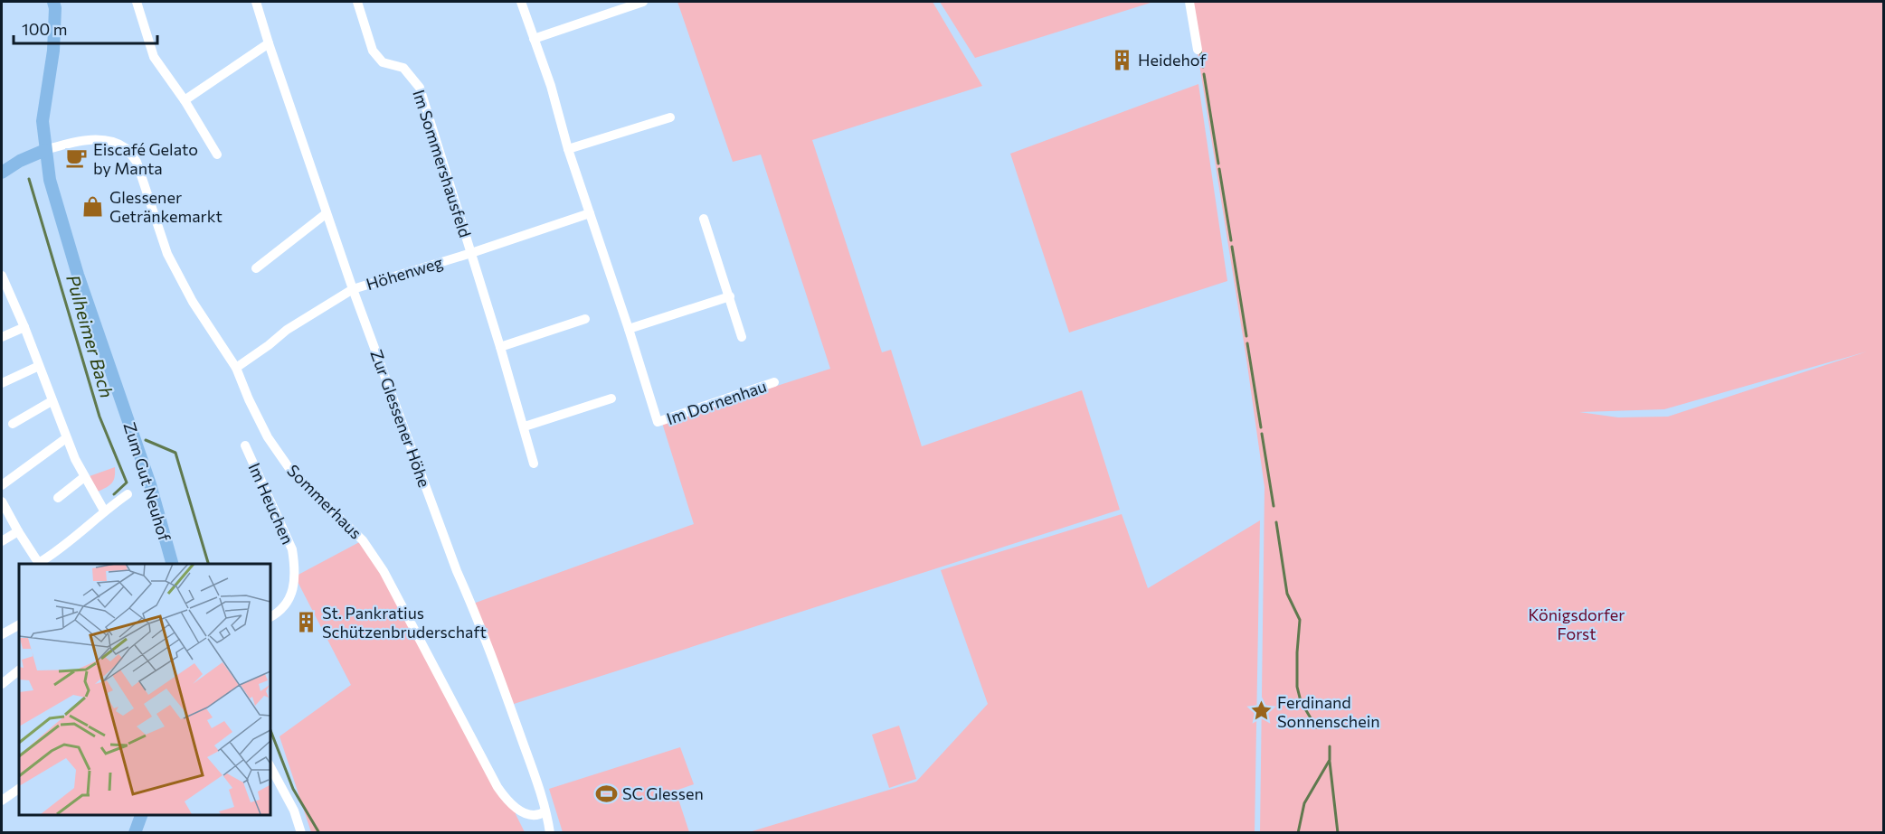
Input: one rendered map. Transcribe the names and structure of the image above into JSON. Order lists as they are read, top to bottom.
{
  "streets": {
    "main road": ["Zum Gut Neuhof"],
    "street": [
      "Im Sommershausfeld",
      "Höhenweg",
      "Im Dornenhau",
      "Zur Glessener Höhe",
      "Sommerhaus",
      "Im Heuchen"
    ]
  },
  "crossings": [
    ["Im Sommershausfeld", "Höhenweg"],
    ["Höhenweg", "Im Dornenhau"],
    ["Höhenweg", "Zur Glessener Höhe"],
    ["Höhenweg", "Sommerhaus"],
    ["Zur Glessener Höhe", "Sommerhaus"],
    ["Zum Gut Neuhof", "Sommerhaus"]
  ],
  "water": ["Pulheimer Bach"],
  "parks": ["Königsdorfer Forst"],
  "places": {
    "building": ["Heidehof", "St. Pankratius Schützenbruderschaft"],
    "cafe": ["Eiscafé Gelato by Manta"],
    "shop": ["Glessener Getränkemarkt"],
    "place": ["Ferdinand Sonnenschein"],
    "sports": ["SC Glessen"]
  },
  "scale_bar": "100 m"
}
